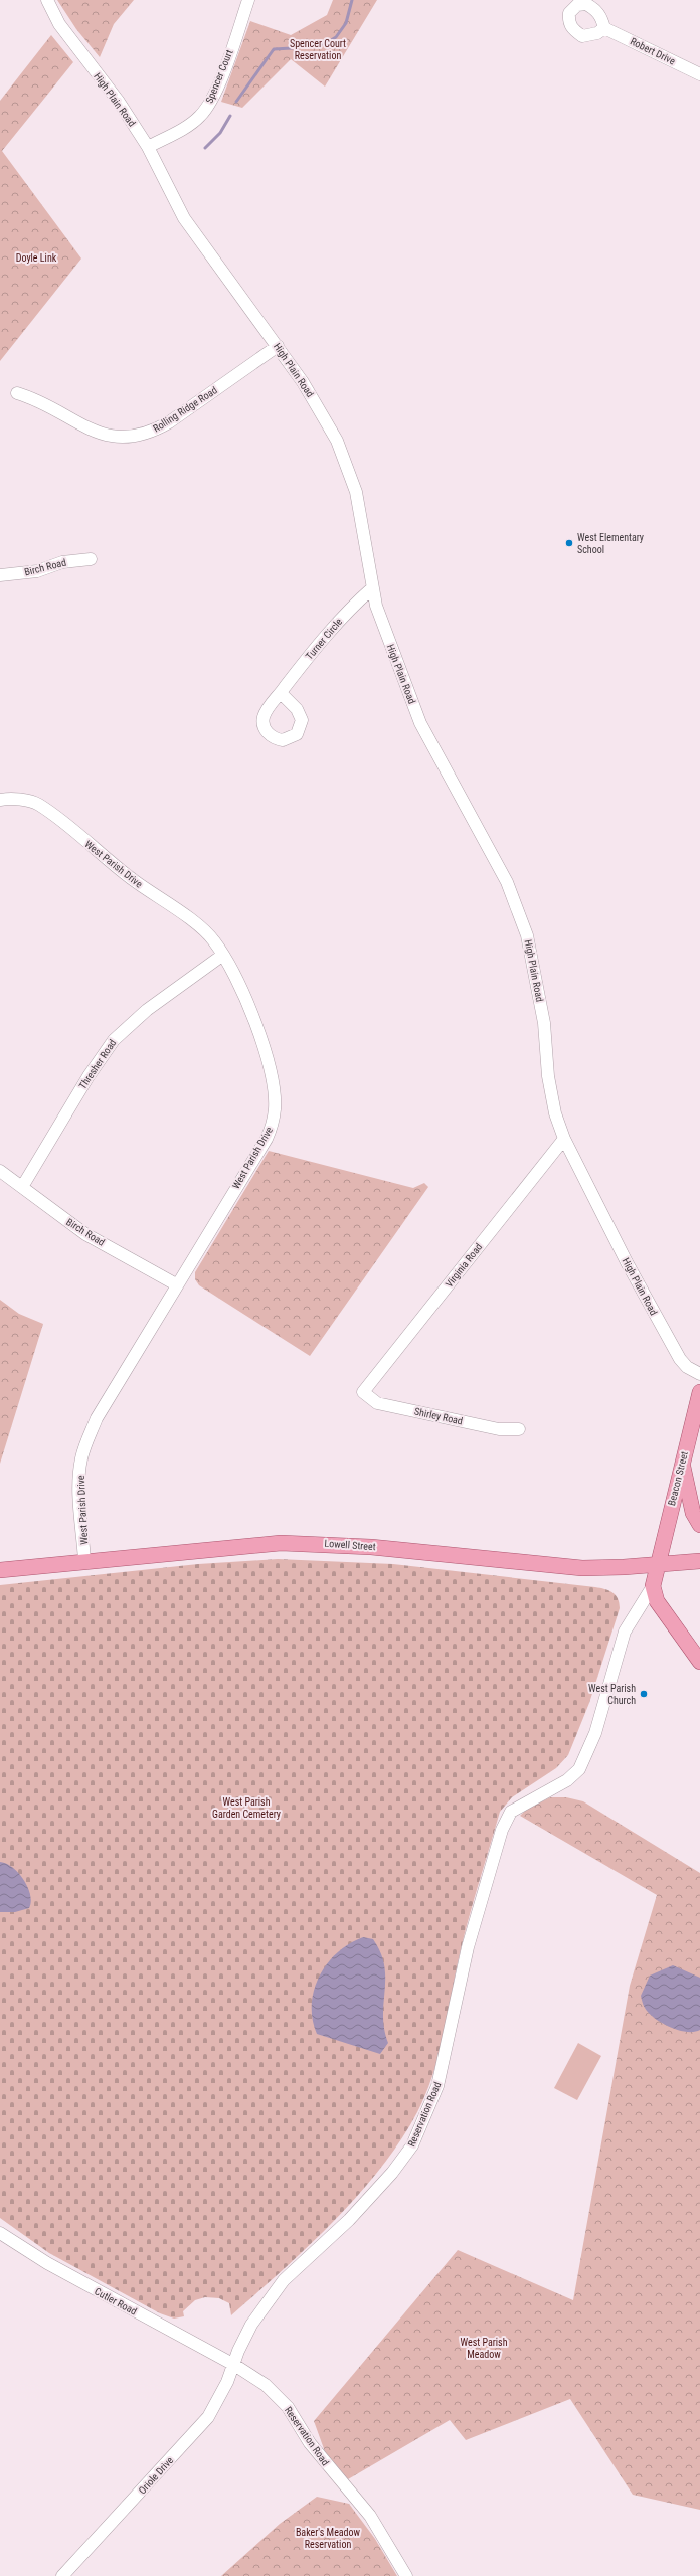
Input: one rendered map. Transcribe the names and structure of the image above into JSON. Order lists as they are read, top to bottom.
{
  "streets": {
    "main road": ["Beacon Street", "Lowell Street"],
    "street": [
      "Robert Drive",
      "Spencer Court",
      "High Plain Road",
      "Rolling Ridge Road",
      "Birch Road",
      "Turner Circle",
      "West Parish Drive",
      "Thresher Road",
      "Virginia Road",
      "Shirley Road",
      "Reservation Road",
      "Cutler Road",
      "Oriole Drive"
    ]
  },
  "crossings": [
    ["Spencer Court", "High Plain Road"],
    ["High Plain Road", "Rolling Ridge Road"],
    ["High Plain Road", "Turner Circle"],
    ["High Plain Road", "Virginia Road"],
    ["Birch Road", "West Parish Drive"],
    ["Birch Road", "Thresher Road"],
    ["West Parish Drive", "Thresher Road"],
    ["West Parish Drive", "Lowell Street"],
    ["Virginia Road", "Shirley Road"],
    ["Beacon Street", "Lowell Street"],
    ["Beacon Street", "Reservation Road"],
    ["Reservation Road", "Cutler Road"],
    ["Reservation Road", "Oriole Drive"],
    ["Cutler Road", "Oriole Drive"]
  ],
  "parks": [
    "Spencer Court Reservation",
    "Doyle Link",
    "West Parish Garden Cemetery",
    "West Parish Meadow",
    "Baker's Meadow Reservation"
  ],
  "places": ["West Elementary School", "West Parish Church"]
}
